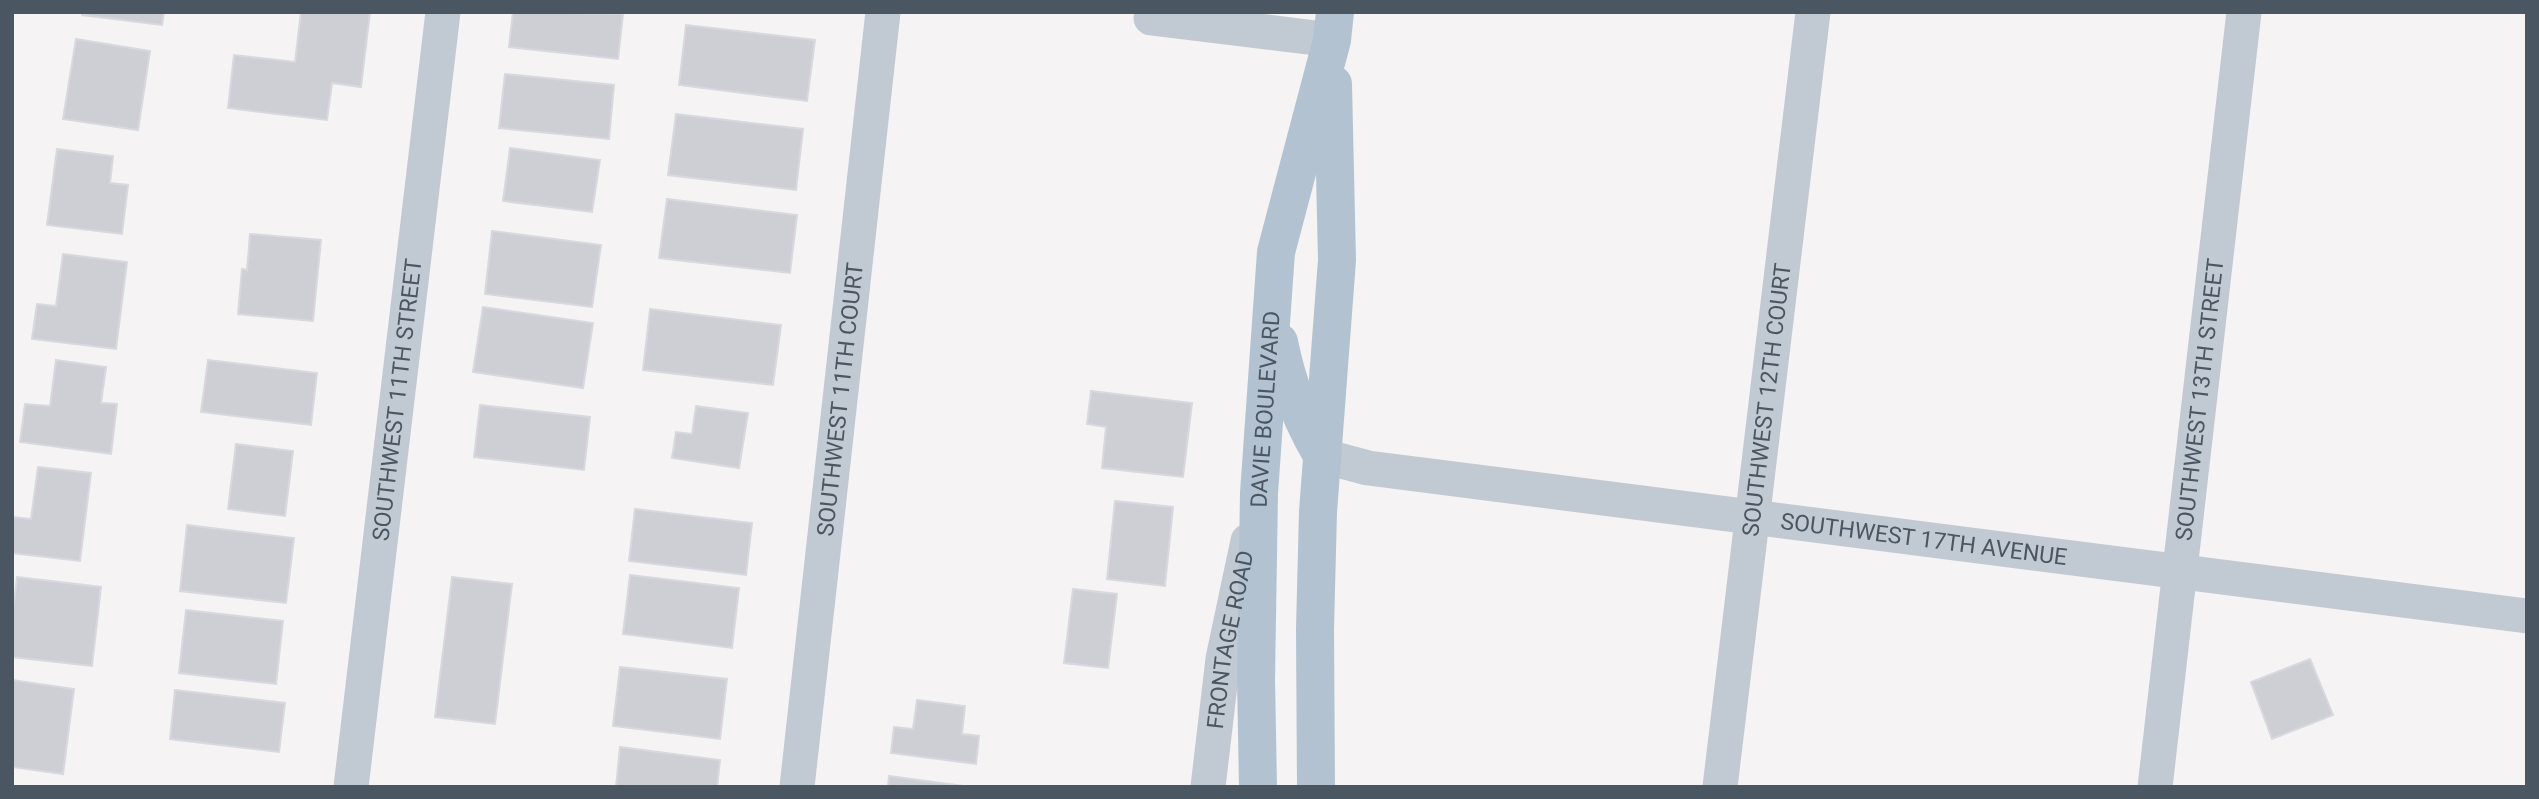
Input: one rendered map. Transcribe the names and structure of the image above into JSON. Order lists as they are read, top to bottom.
{
  "streets": {
    "main road": ["DAVIE BOULEVARD"],
    "street": [
      "SOUTHWEST 11TH STREET",
      "SOUTHWEST 11TH COURT",
      "SOUTHWEST 12TH COURT",
      "SOUTHWEST 13TH STREET",
      "SOUTHWEST 17TH AVENUE",
      "FRONTAGE ROAD"
    ]
  },
  "crossings": [
    ["SOUTHWEST 12TH COURT", "SOUTHWEST 17TH AVENUE"],
    ["SOUTHWEST 13TH STREET", "SOUTHWEST 17TH AVENUE"],
    ["DAVIE BOULEVARD", "FRONTAGE ROAD"]
  ]
}
